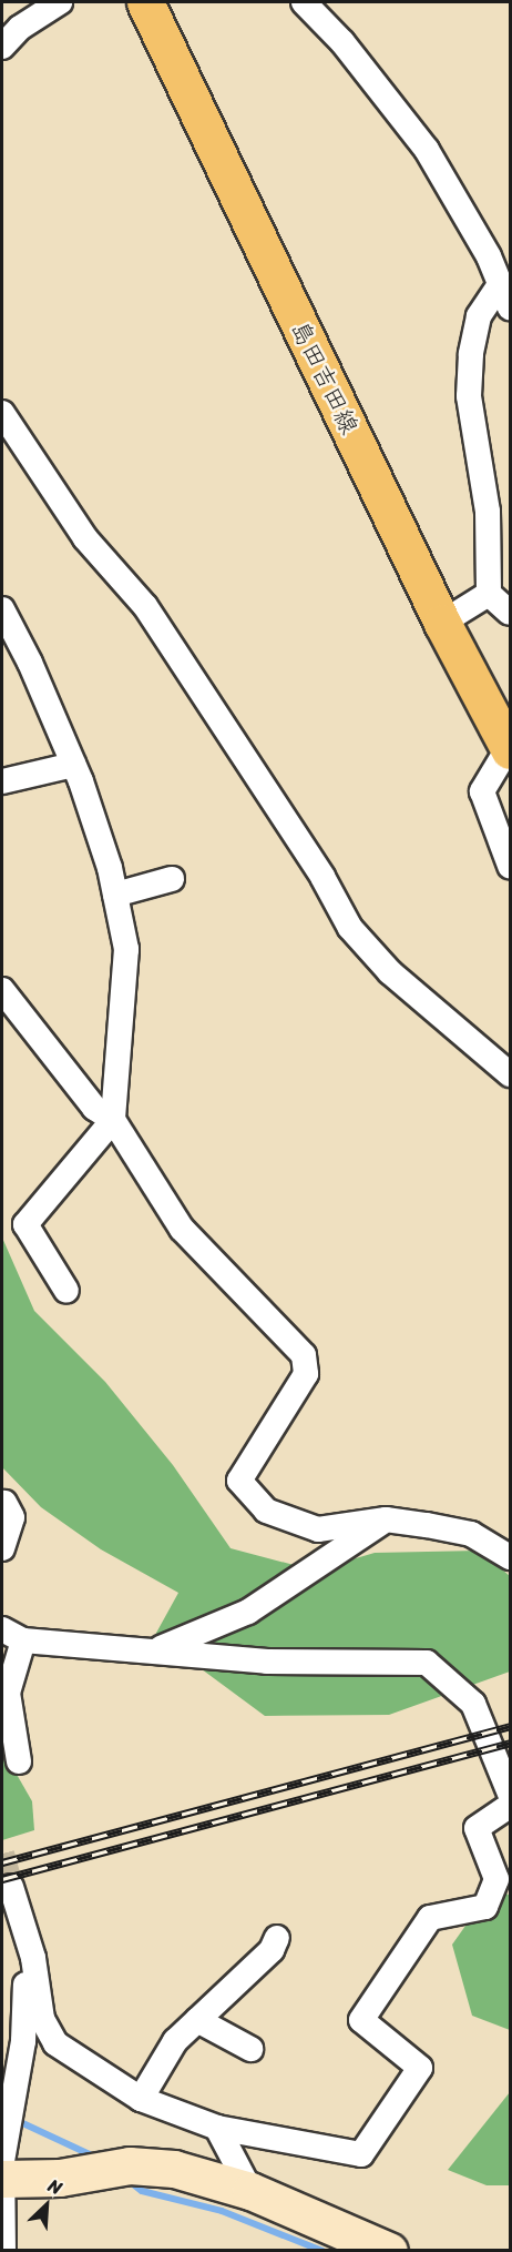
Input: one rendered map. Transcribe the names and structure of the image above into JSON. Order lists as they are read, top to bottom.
{
  "streets": {
    "main road": ["島田吉田線"]
  },
  "north": "top right"
}
